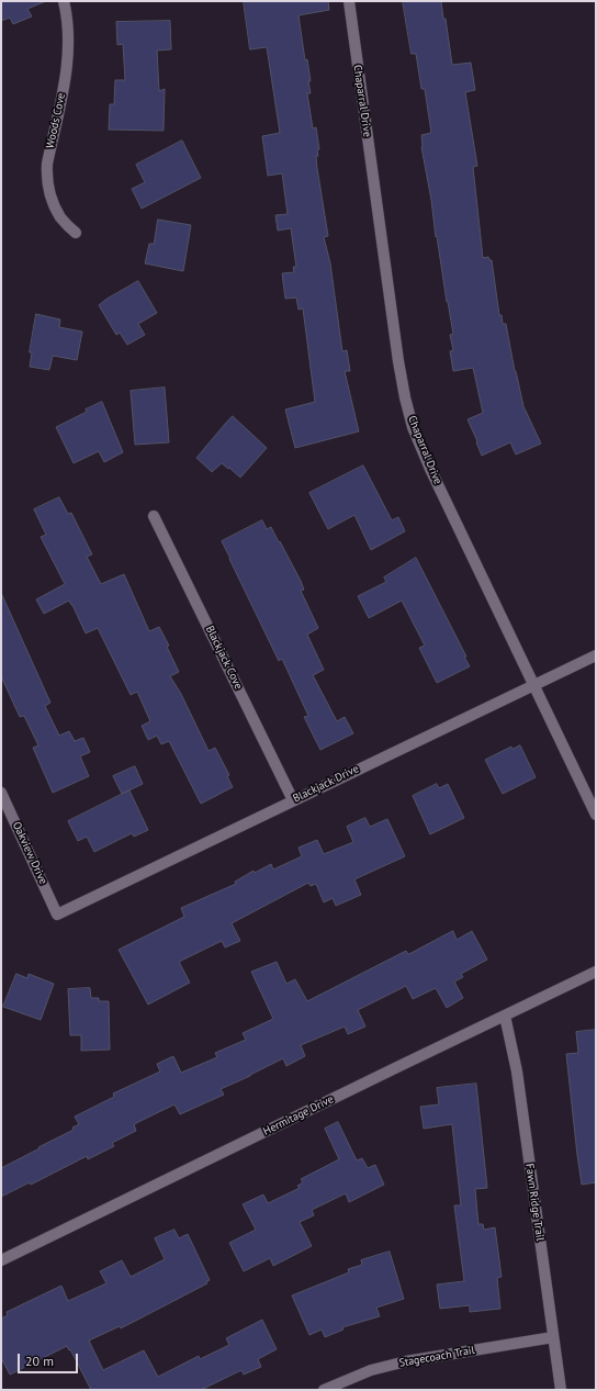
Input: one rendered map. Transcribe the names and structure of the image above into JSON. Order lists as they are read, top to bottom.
{
  "streets": {
    "street": [
      "Chaparral Drive",
      "Woods Cove",
      "Blackjack Cove",
      "Blackjack Drive",
      "Oakview Drive",
      "Hermitage Drive",
      "Fawn Ridge Trail",
      "Stagecoach Trail"
    ]
  },
  "crossings": [
    ["Chaparral Drive", "Blackjack Drive"],
    ["Blackjack Cove", "Blackjack Drive"],
    ["Blackjack Drive", "Oakview Drive"],
    ["Hermitage Drive", "Fawn Ridge Trail"],
    ["Fawn Ridge Trail", "Stagecoach Trail"]
  ],
  "scale_bar": "20 m"
}
